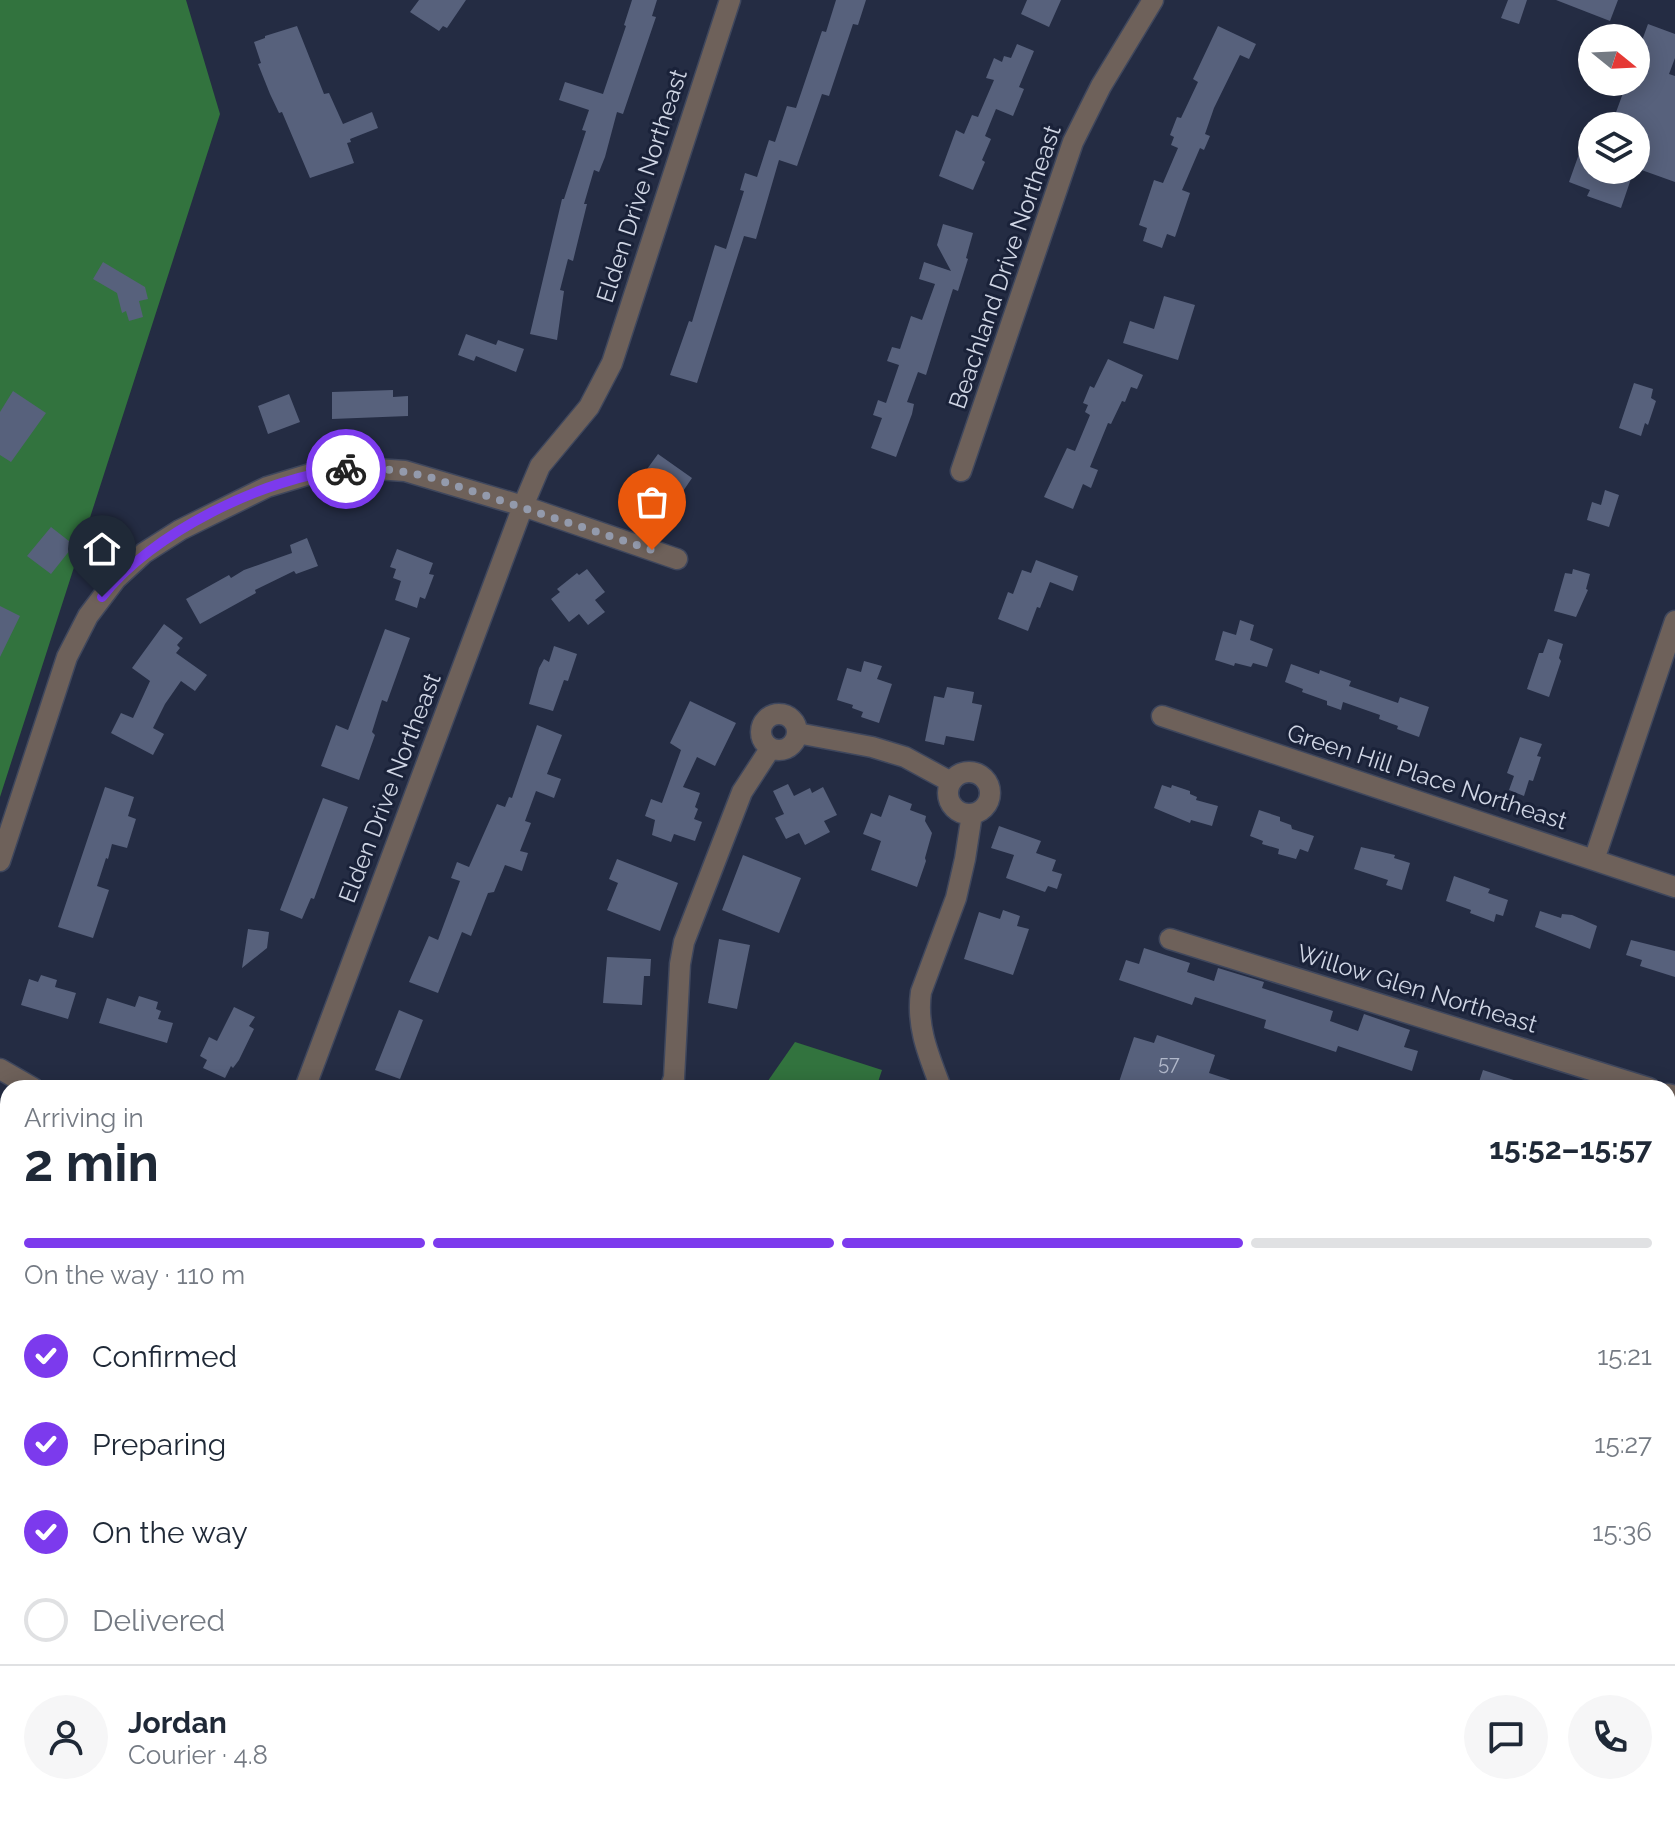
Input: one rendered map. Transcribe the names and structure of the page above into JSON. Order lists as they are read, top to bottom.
{
  "streets": {
    "street": [
      "Elden Drive Northeast",
      "Beachland Drive Northeast",
      "Green Hill Place Northeast",
      "Willow Glen Northeast"
    ]
  },
  "house_numbers": ["57"],
  "north": "right",
  "page": {
    "heading": ["2 min", "Arriving in", "15:52–15:57"],
    "panel": ["Jordan", "Courier · 4.8"],
    "bar": "On the way · 110 m",
    "list": [
      ["Confirmed", "15:21"],
      ["Preparing", "15:27"],
      ["On the way", "15:36"],
      "Delivered"
    ]
  }
}
